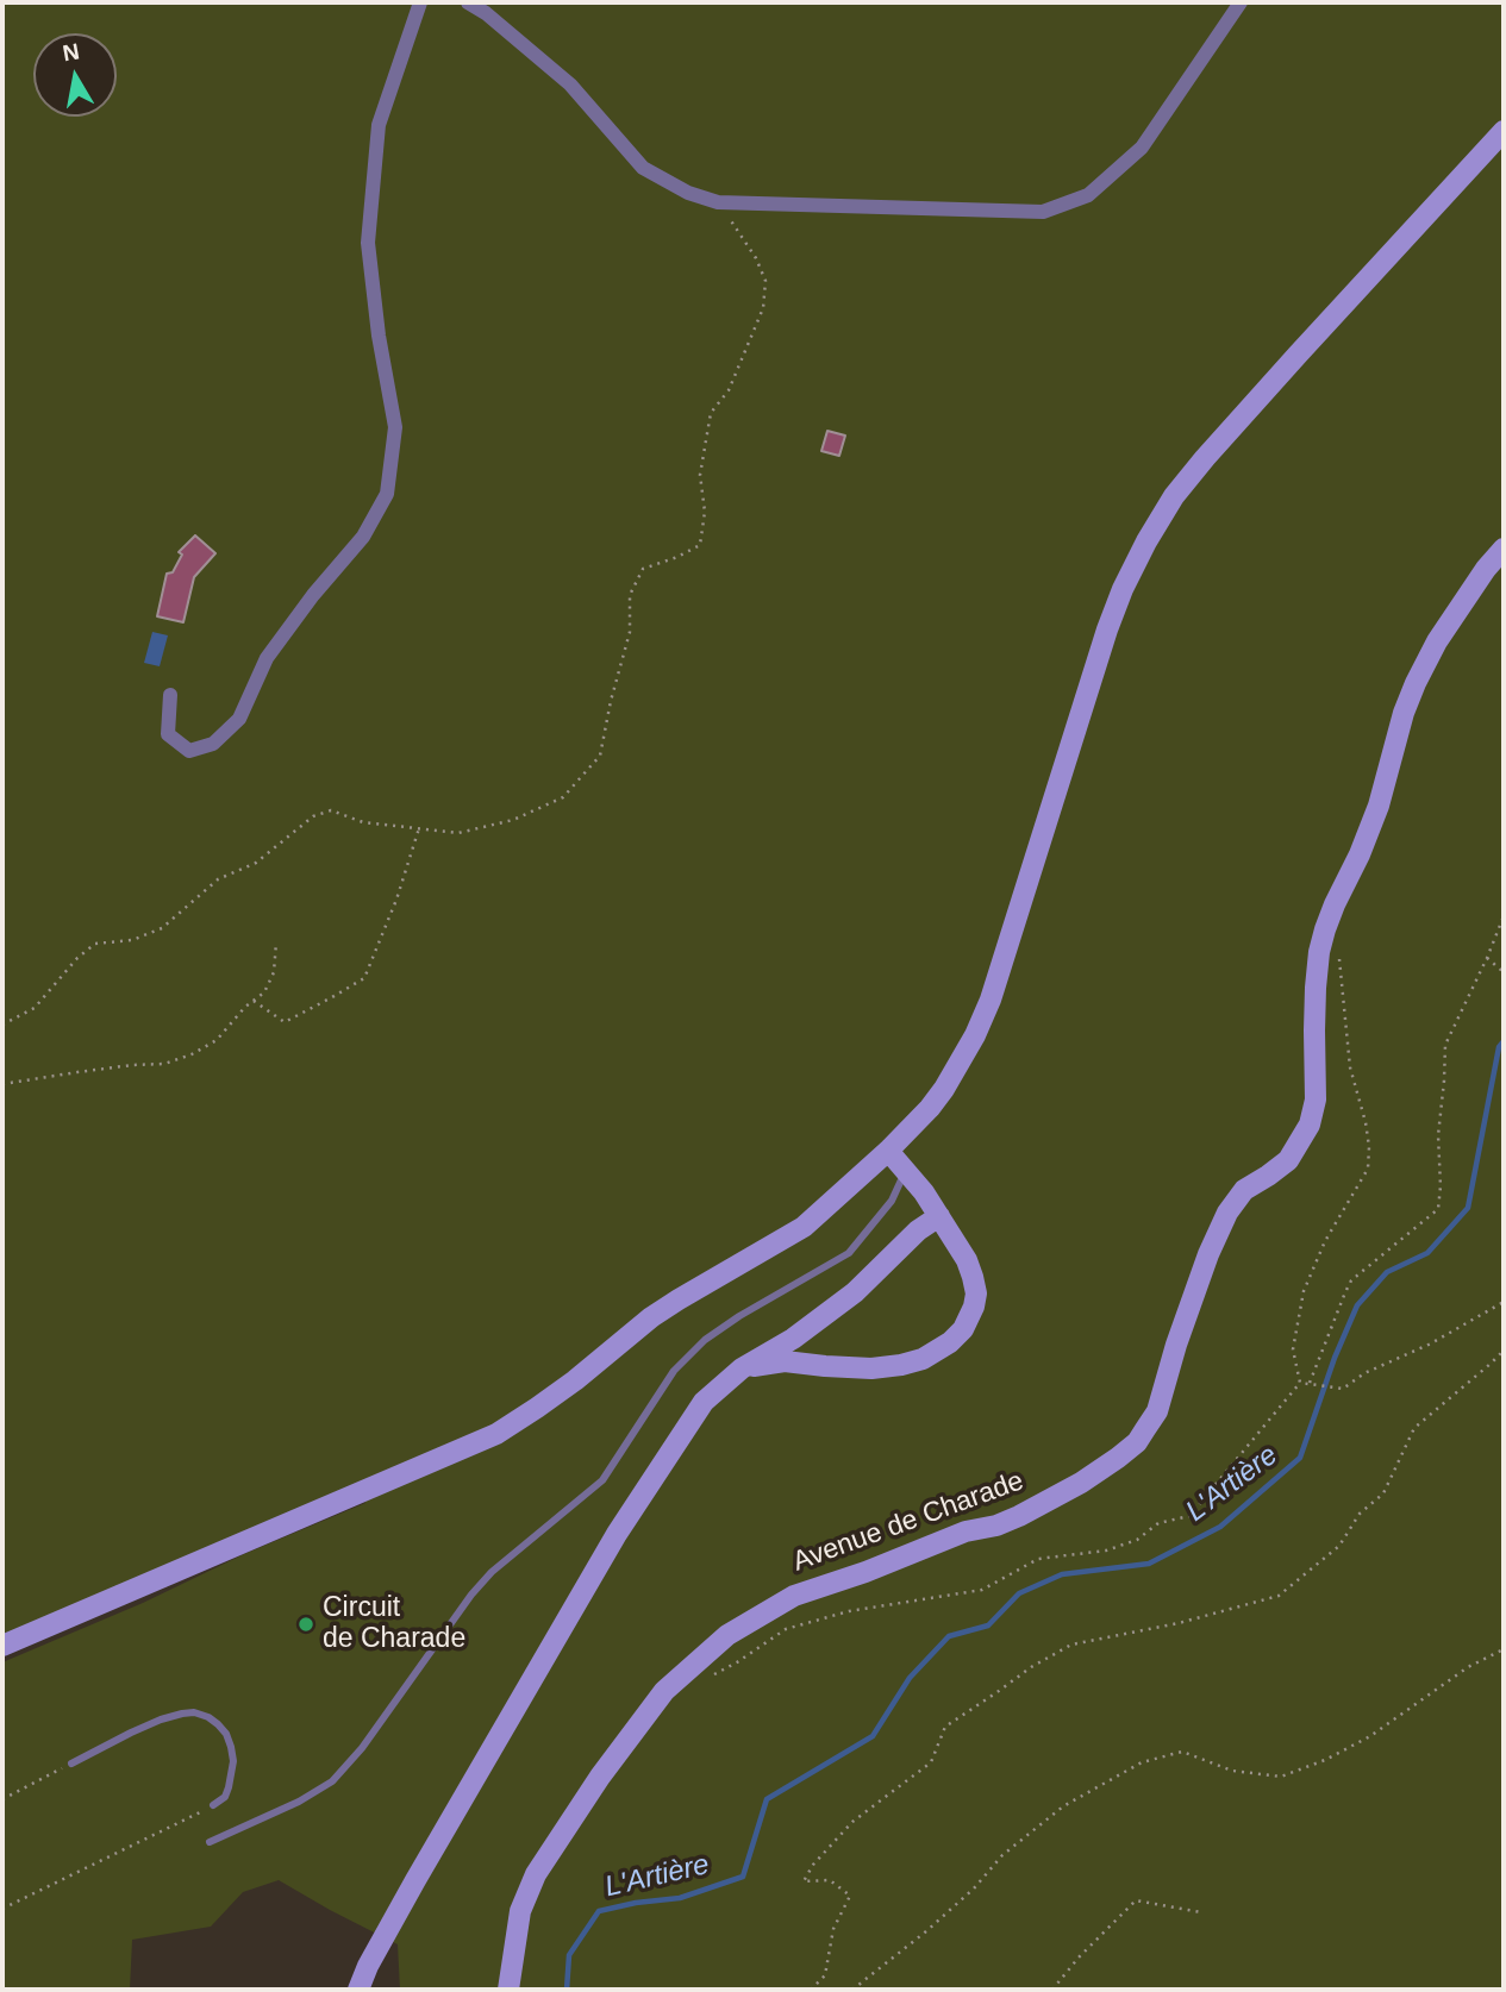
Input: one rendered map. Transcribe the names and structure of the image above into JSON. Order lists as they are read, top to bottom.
{
  "streets": {
    "street": ["Avenue de Charade"]
  },
  "water": ["L'Artière"],
  "places": ["Circuit de Charade"],
  "north": "top"
}
